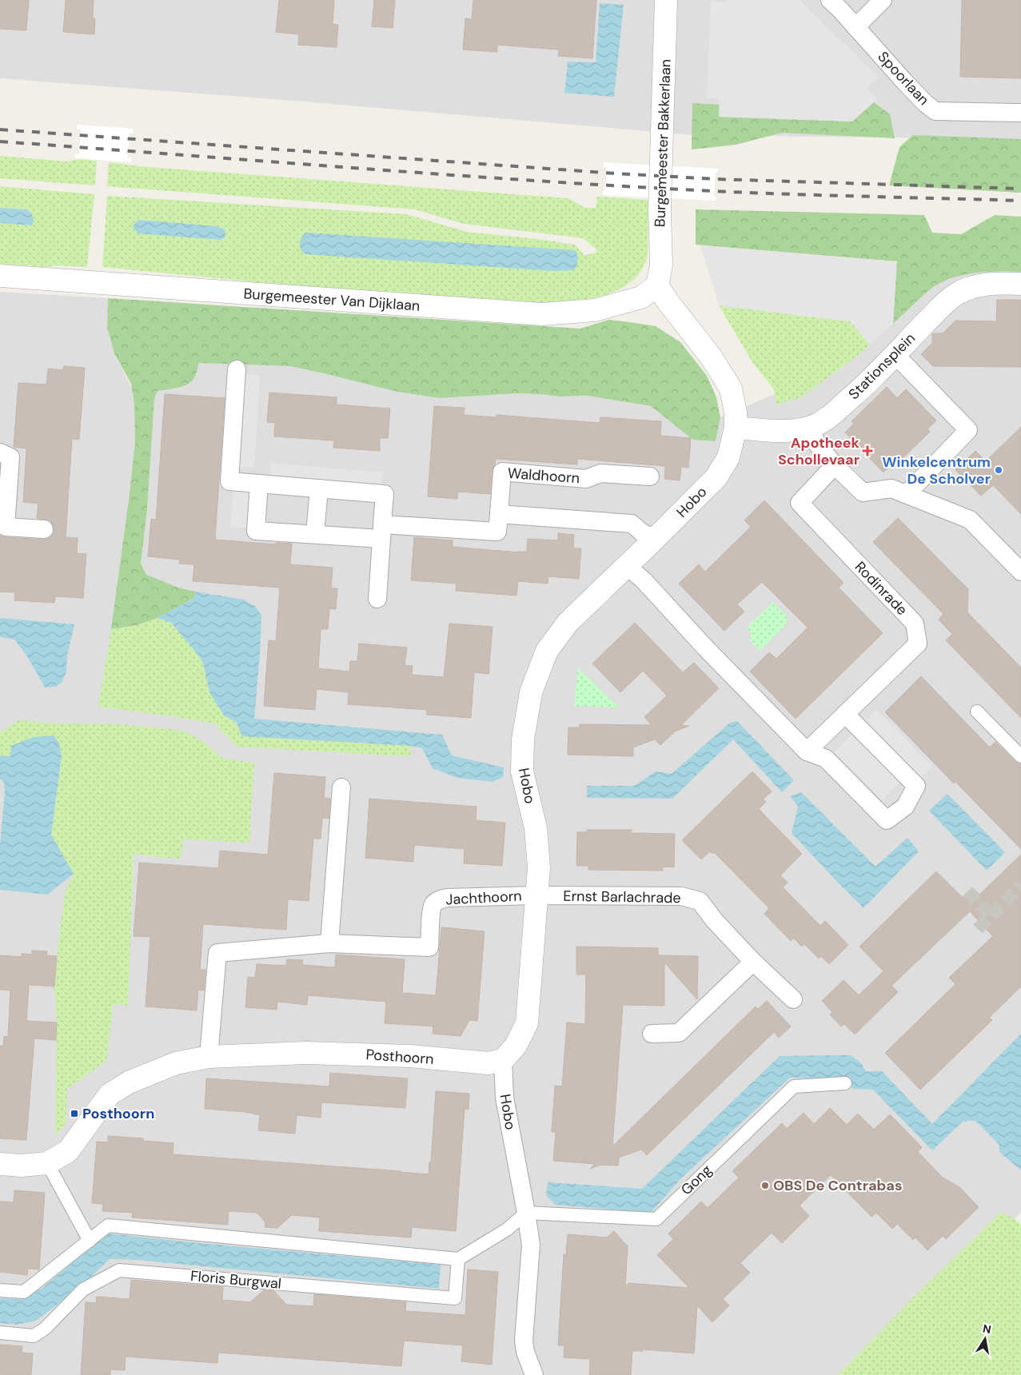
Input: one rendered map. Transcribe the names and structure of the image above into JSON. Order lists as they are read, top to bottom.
{
  "streets": {
    "street": [
      "Spoorlaan",
      "Burgemeester Bakkerlaan",
      "Burgemeester Van Dijklaan",
      "Stationsplein",
      "Waldhoorn",
      "Hobo",
      "Rodinrade",
      "Ernst Barlachrade",
      "Jachthoorn",
      "Posthoorn",
      "Gong",
      "Floris Burgwal"
    ]
  },
  "crossings": [
    ["Burgemeester Bakkerlaan", "Burgemeester Van Dijklaan"],
    ["Burgemeester Bakkerlaan", "Hobo"],
    ["Burgemeester Van Dijklaan", "Hobo"],
    ["Stationsplein", "Hobo"],
    ["Hobo", "Ernst Barlachrade"],
    ["Hobo", "Jachthoorn"],
    ["Hobo", "Posthoorn"],
    ["Hobo", "Gong"],
    ["Ernst Barlachrade", "Jachthoorn"],
    ["Jachthoorn", "Posthoorn"]
  ],
  "places": {
    "health": ["Apotheek Schollevaar"],
    "other": ["Winkelcentrum De Scholver", "OBS De Contrabas"],
    "transit": ["Posthoorn"]
  },
  "north": "top"
}
